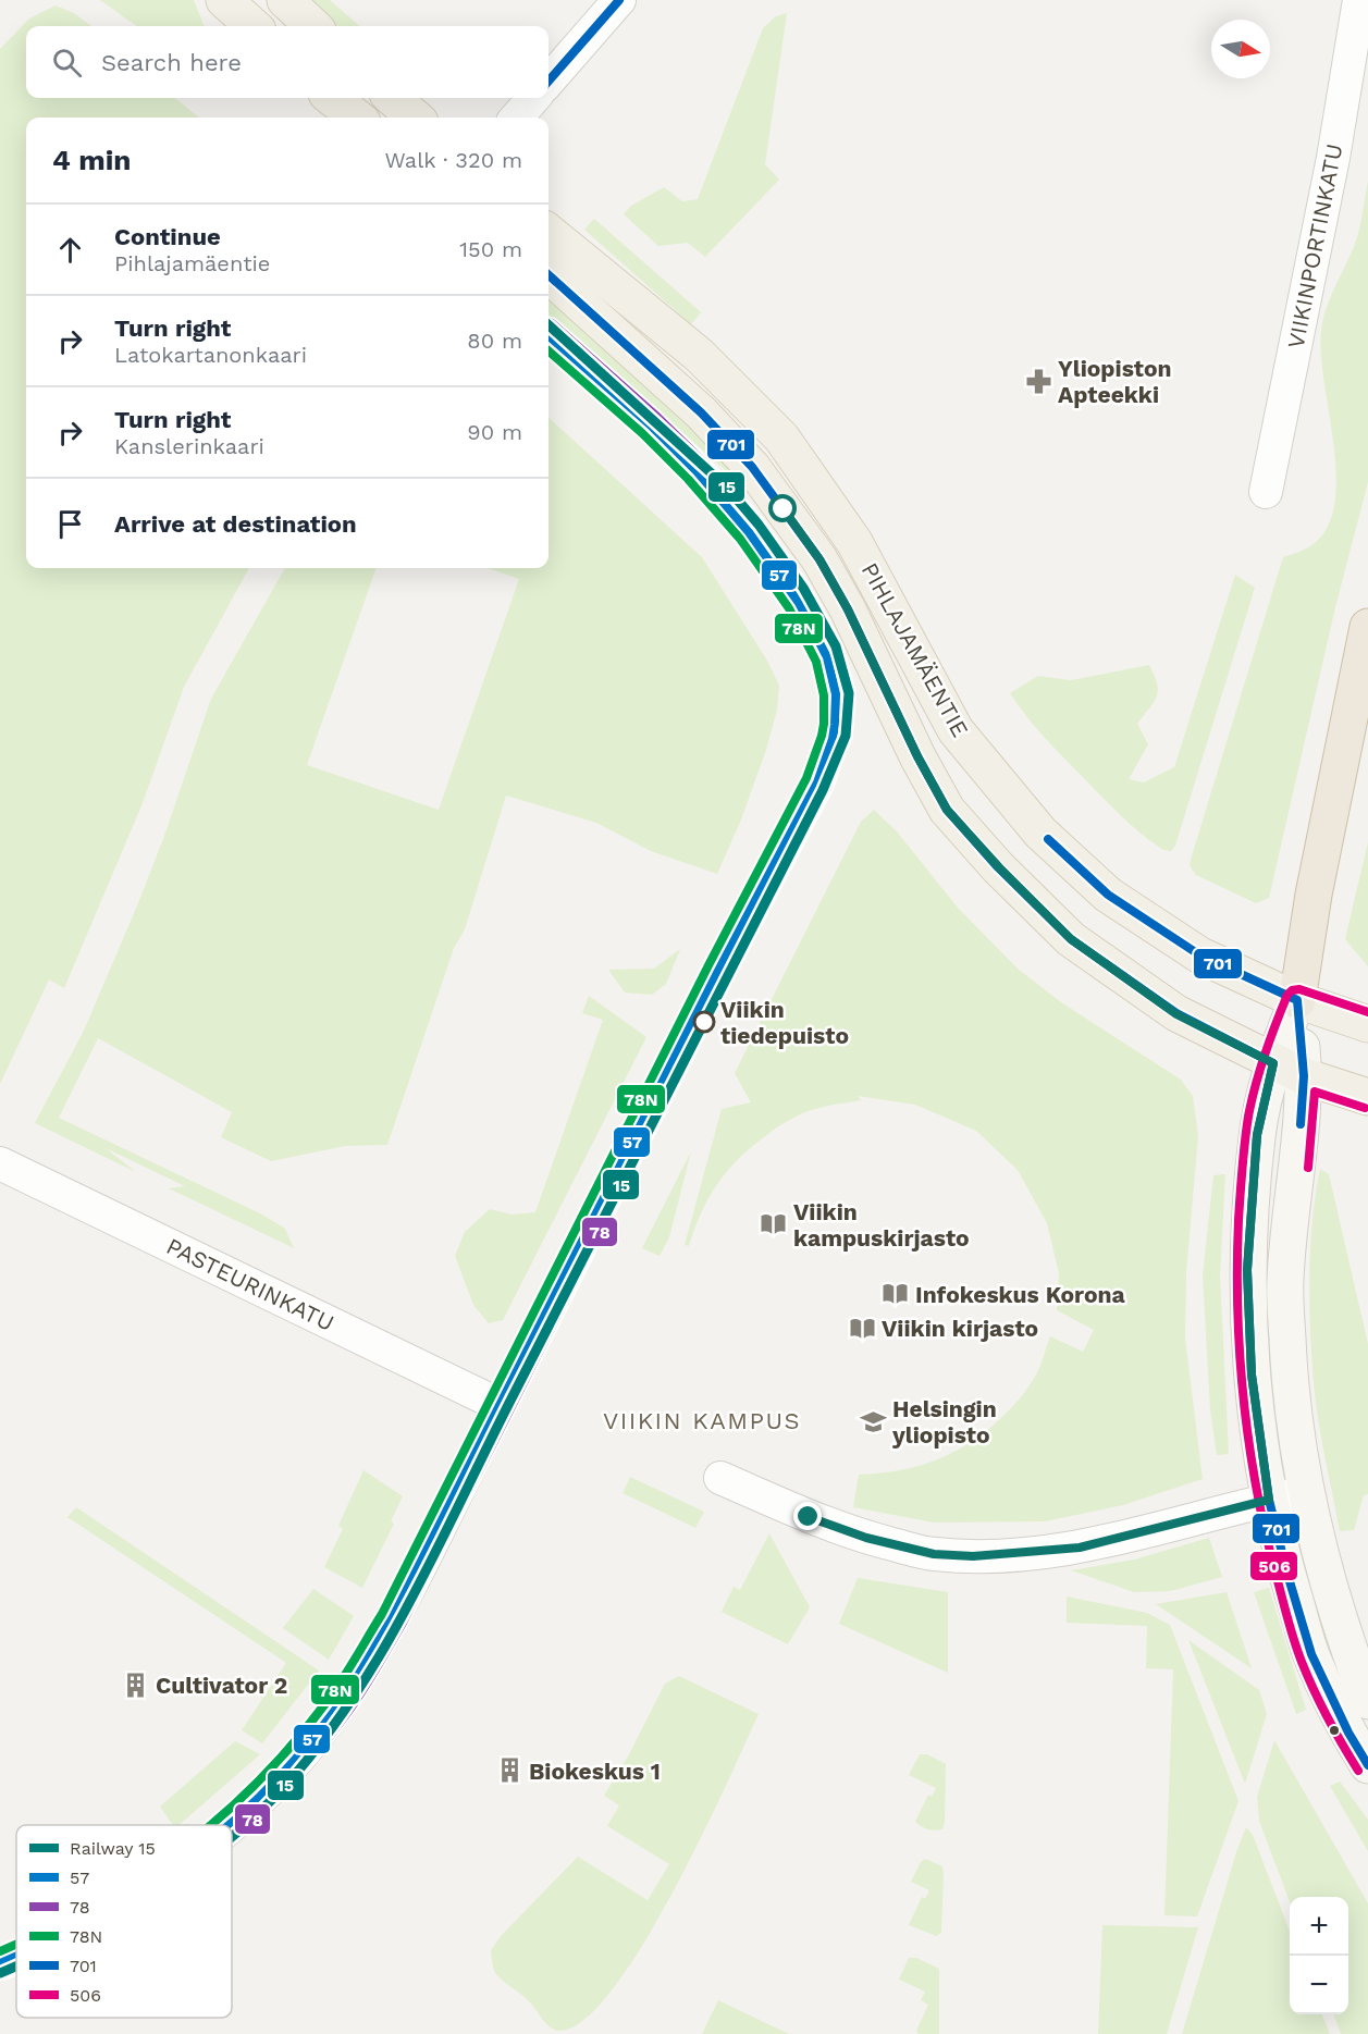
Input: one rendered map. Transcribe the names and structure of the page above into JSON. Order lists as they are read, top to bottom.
{
  "streets": {
    "main road": ["PIHLAJAMÄENTIE"],
    "street": ["VIIKINPORTINKATU", "PASTEURINKATU"]
  },
  "districts": ["VIIKIN KAMPUS"],
  "places": {
    "pharmacy": ["Yliopiston Apteekki"],
    "other": ["Viikin tiedepuisto"],
    "library": ["Viikin kampuskirjasto", "Infokeskus Korona", "Viikin kirjasto"],
    "school or university": ["Helsingin yliopisto"],
    "building": ["Cultivator 2", "Biokeskus 1"]
  },
  "lines": [
    "transit line 701",
    "transit line 78",
    "rail line 15",
    "transit line 57",
    "transit line 78N",
    "transit line 506"
  ],
  "legend": [
    "Railway 15",
    "57",
    "78",
    "78N",
    "701",
    "506"
  ],
  "north": "right",
  "page": {
    "search": "Search here",
    "heading": ["4 min", "Walk · 320 m"],
    "list": [
      ["Continue", "Pihlajamäentie", "150 m"],
      ["Turn right", "Latokartanonkaari", "80 m"],
      ["Turn right", "Kanslerinkaari", "90 m"],
      "Arrive at destination"
    ],
    "map_buttons": ["+", "−"]
  }
}
